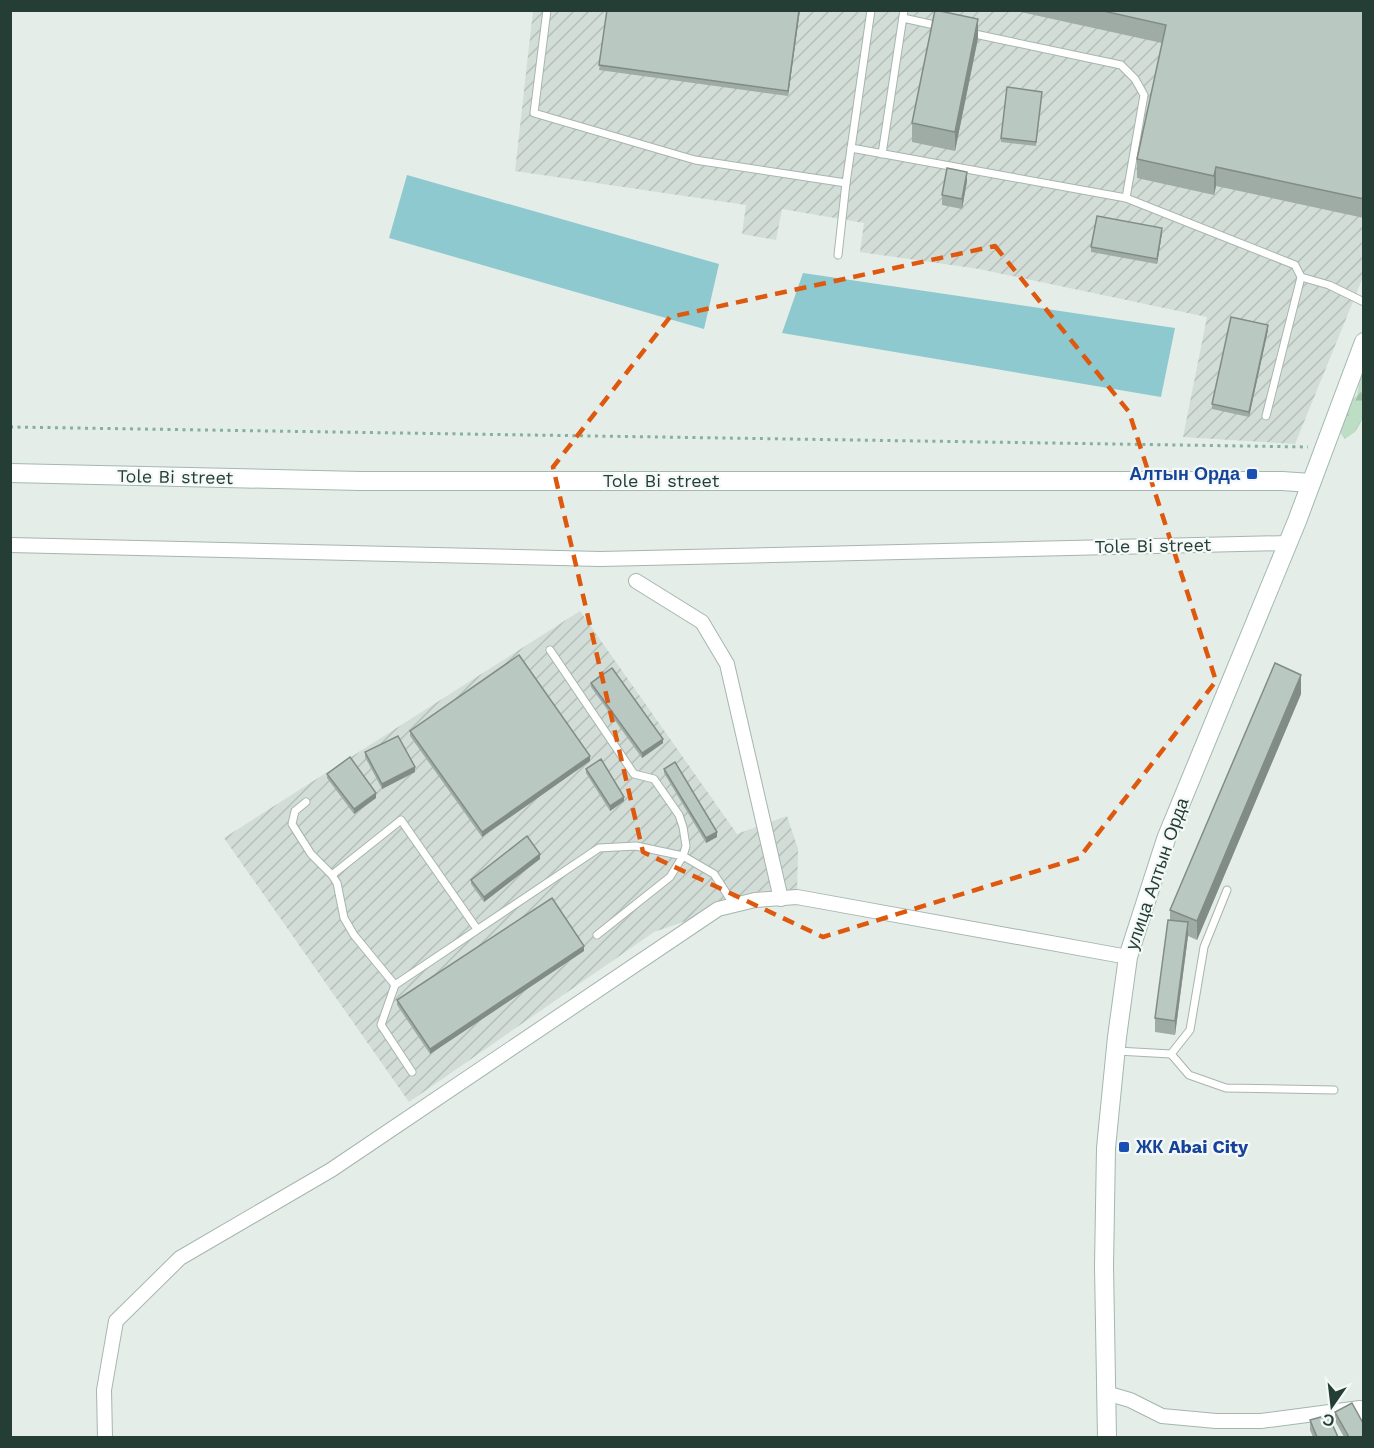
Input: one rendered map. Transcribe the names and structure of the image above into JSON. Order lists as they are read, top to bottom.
{
  "streets": {
    "main road": ["Tole Bi street", "улица Алтын Орда"]
  },
  "crossings": [
    ["Tole Bi street", "улица Алтын Орда"]
  ],
  "places": {
    "transit": ["Алтын Орда", "ЖК Abai City"]
  },
  "north": "bottom"
}
